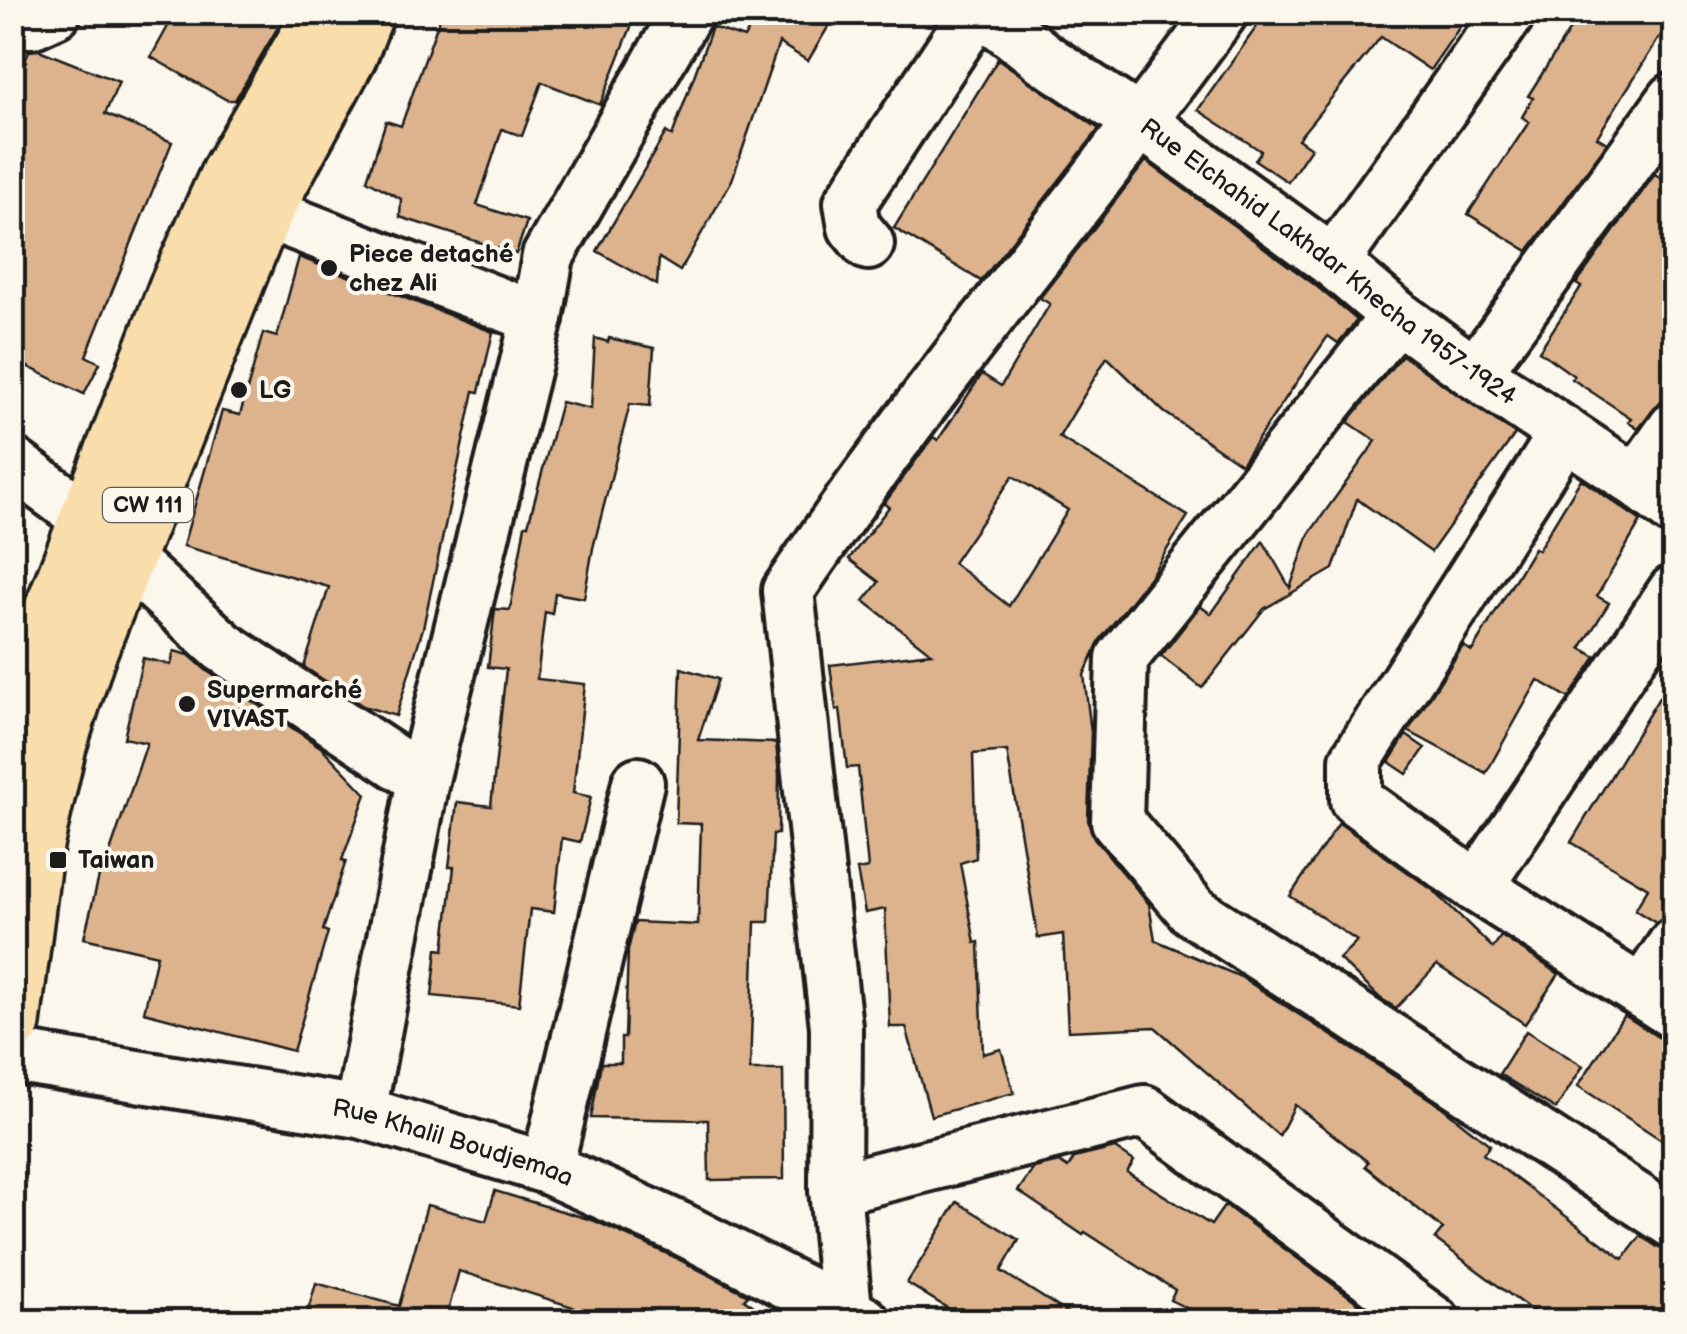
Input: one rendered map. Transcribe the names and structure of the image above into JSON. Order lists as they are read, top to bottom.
{
  "streets": {
    "main road": ["CW 111"],
    "street": ["Rue Elchahid Lakhdar Khecha 1957-1924", "Rue Khalil Boudjemaa"]
  },
  "places": {
    "other": ["Piece detaché chez Ali", "LG", "Supermarché VIVAST"],
    "transit": ["Taiwan"]
  }
}
